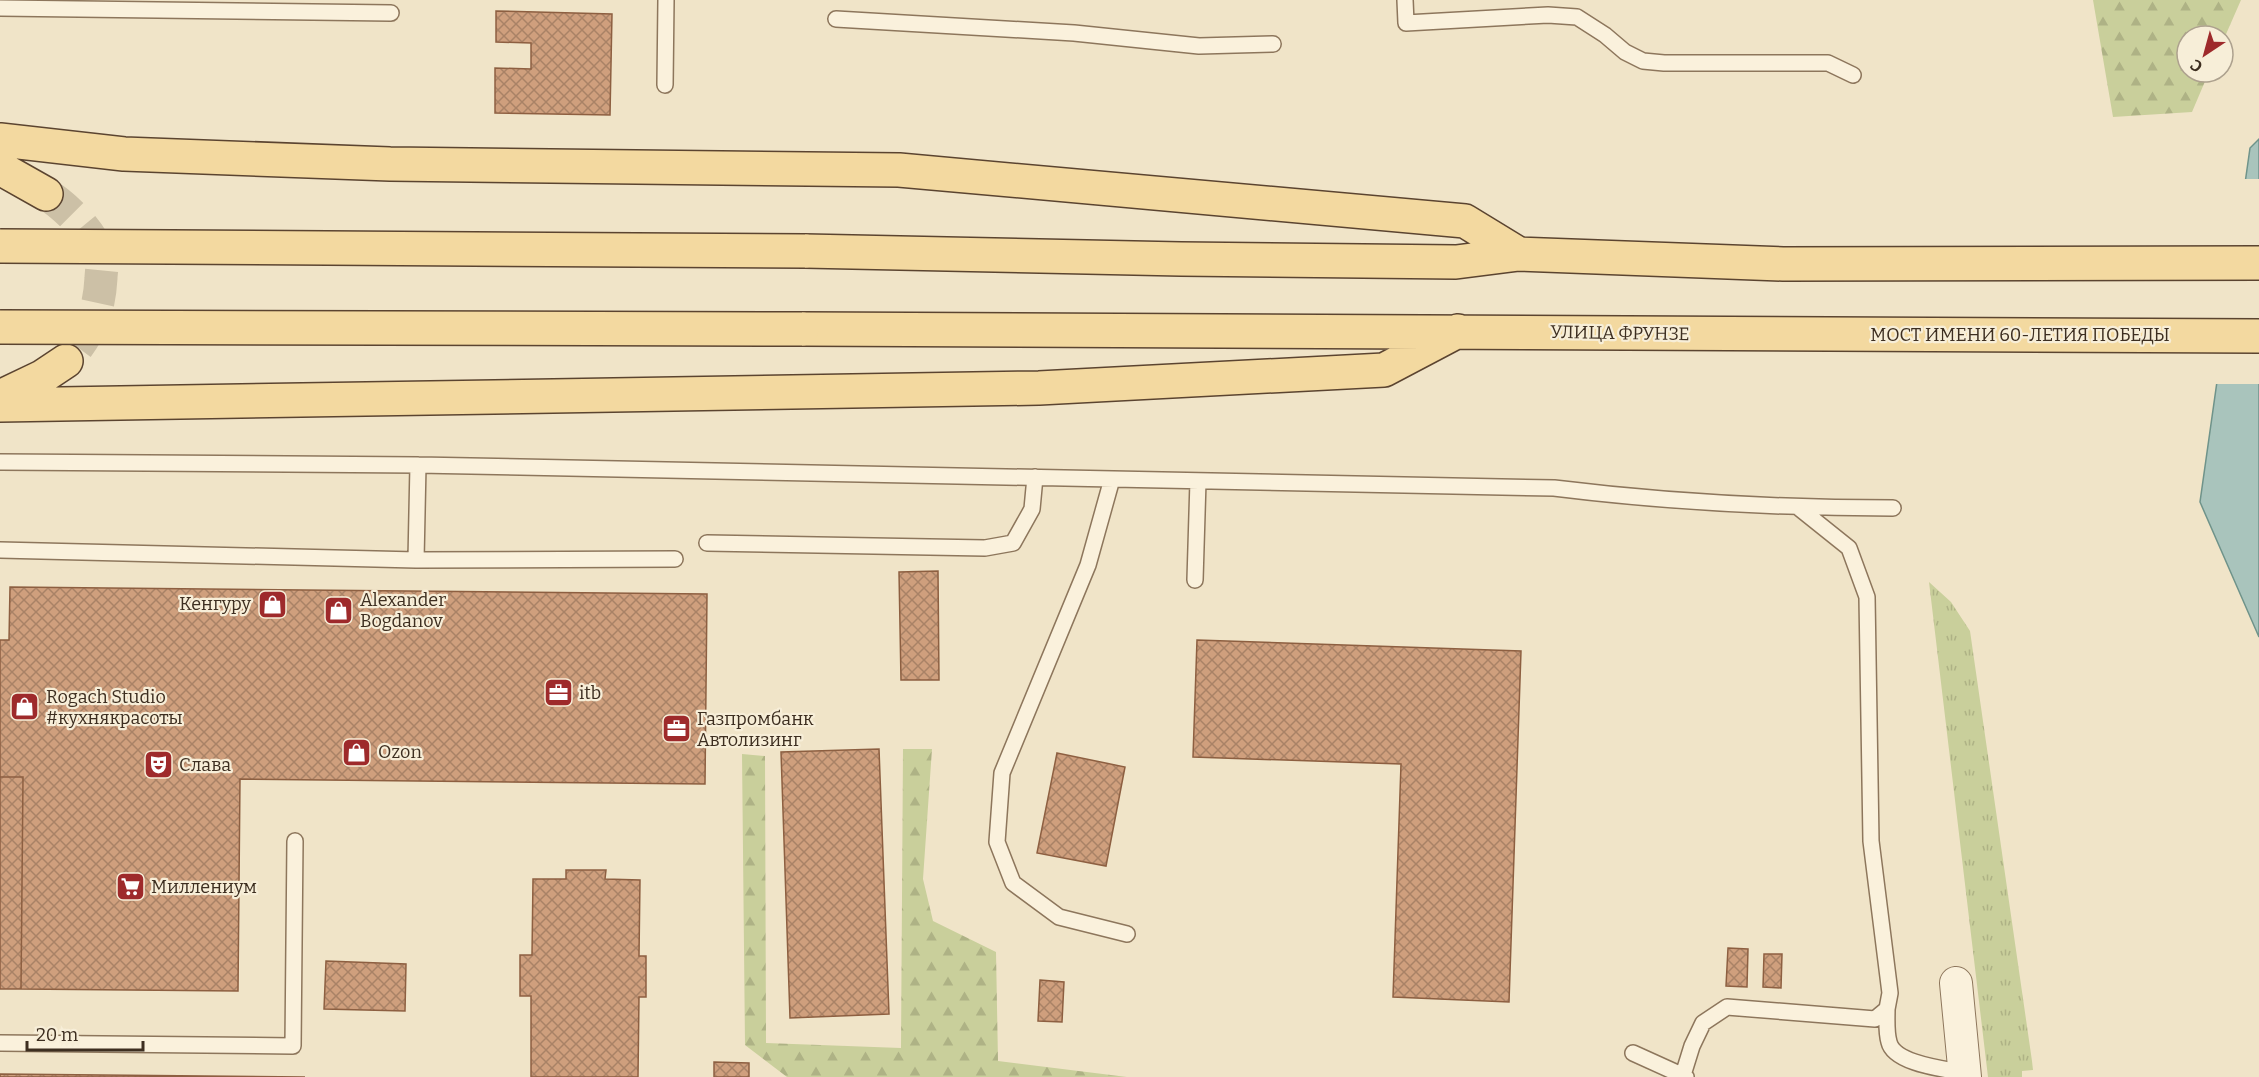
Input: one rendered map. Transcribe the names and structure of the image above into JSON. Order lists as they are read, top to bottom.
{
  "streets": {
    "main road": ["УЛИЦА ФРУНЗЕ", "МОСТ ИМЕНИ 60-ЛЕТИЯ ПОБЕДЫ"]
  },
  "crossings": [
    ["УЛИЦА ФРУНЗЕ", "МОСТ ИМЕНИ 60-ЛЕТИЯ ПОБЕДЫ"]
  ],
  "places": {
    "shop": [
      "Кенгуру",
      "Alexander Bogdanov",
      "Rogach Studio #кухнякрасоты",
      "Ozon"
    ],
    "office": ["itb", "Газпромбанк Автолизинг"],
    "theatre": ["Слава"],
    "supermarket": ["Миллениум"]
  },
  "scale_bar": "20 m",
  "north": "bottom left"
}
